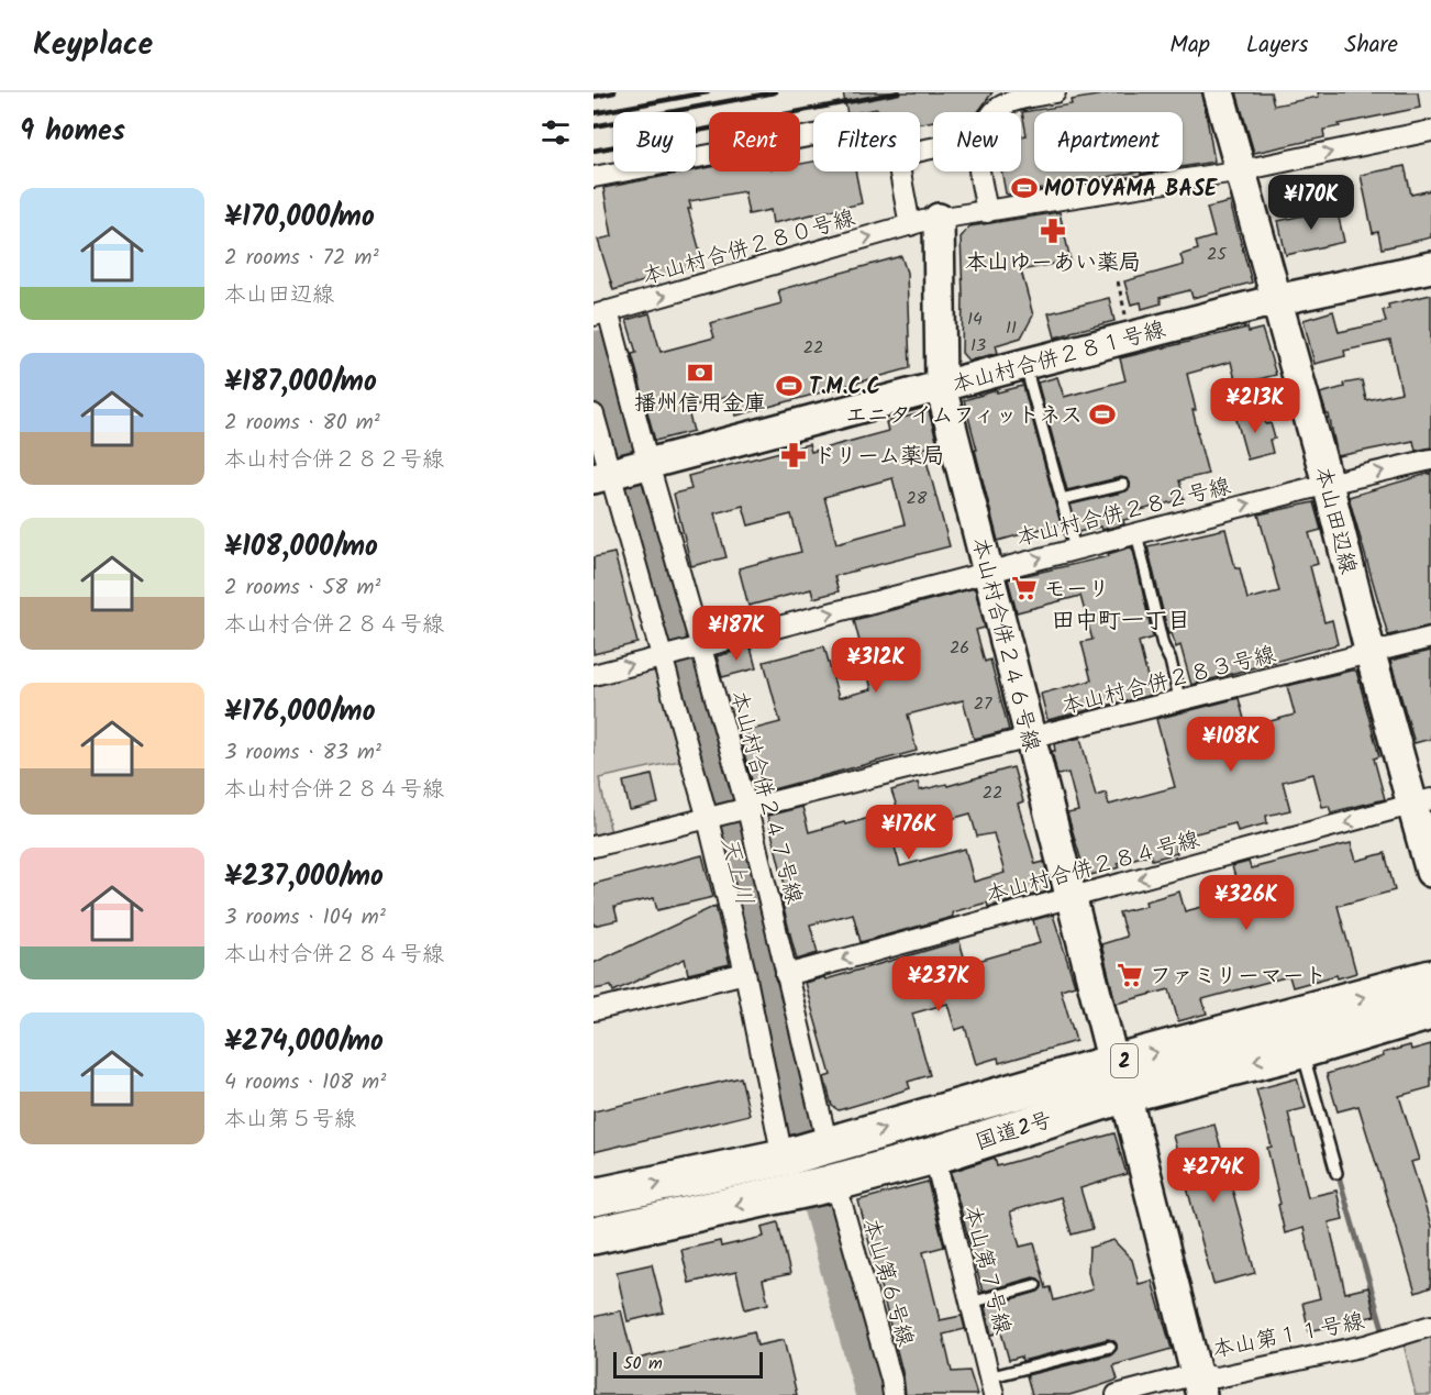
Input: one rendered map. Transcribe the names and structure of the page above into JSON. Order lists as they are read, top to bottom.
{
  "streets": {
    "highway": ["2", "国道2号"],
    "street": [
      "本山村合併２８０号線",
      "本山村合併２８１号線",
      "本山村合併２８２号線",
      "本山田辺線",
      "本山村合併２４６号線",
      "本山村合併２８３号線",
      "本山村合併２４７号線",
      "本山村合併２８４号線",
      "本山第７号線",
      "本山第６号線",
      "本山第１１号線"
    ]
  },
  "crossings": [
    ["本山村合併２８０号線", "本山田辺線"],
    ["本山村合併２８０号線", "本山村合併２４６号線"],
    ["本山村合併２８０号線", "本山村合併２４７号線"],
    ["本山村合併２８１号線", "本山田辺線"],
    ["本山村合併２８１号線", "本山村合併２４６号線"],
    ["本山村合併２８１号線", "本山村合併２４７号線"],
    ["本山村合併２８２号線", "本山田辺線"],
    ["本山村合併２８２号線", "本山村合併２４６号線"],
    ["本山村合併２８２号線", "本山村合併２４７号線"],
    ["本山田辺線", "本山村合併２８３号線"],
    ["本山田辺線", "本山村合併２８４号線"],
    ["本山村合併２４６号線", "本山村合併２８３号線"],
    ["本山村合併２４６号線", "本山村合併２８４号線"],
    ["本山村合併２４６号線", "国道2号"],
    ["本山村合併２４６号線", "本山第１１号線"],
    ["本山村合併２８３号線", "本山村合併２４７号線"],
    ["本山村合併２４７号線", "本山村合併２８４号線"],
    ["本山村合併２４７号線", "国道2号"],
    ["国道2号", "本山第７号線"],
    ["国道2号", "本山第６号線"]
  ],
  "one_way": ["本山村合併２８２号線", "本山村合併２８４号線"],
  "districts": ["田中町一丁目"],
  "water": ["天上川"],
  "places": {
    "sports": ["MOTOYAMA BASE", "T.M.C.C", "エニタイムフィットネス"],
    "pharmacy": ["本山ゆーあい薬局", "ドリーム薬局"],
    "bank": ["播州信用金庫"],
    "supermarket": ["モーリ", "ファミリーマート"]
  },
  "house_numbers": [
    "25",
    "14",
    "11",
    "13",
    "22",
    "28",
    "26",
    "27",
    "22"
  ],
  "scale_bar": "50 m",
  "page": {
    "header": "Keyplace",
    "nav": ["Map", "Layers", "Share"],
    "heading": "9 homes",
    "chip": [
      "Buy",
      "Rent",
      "Filters",
      "New",
      "Apartment"
    ],
    "list": [
      {
        "name": "¥170,000/mo",
        "note": "2 rooms · 72 m² · 本山田辺線"
      },
      {
        "name": "¥187,000/mo",
        "note": "2 rooms · 80 m² · 本山村合併２８２号線"
      },
      {
        "name": "¥108,000/mo",
        "note": "2 rooms · 58 m² · 本山村合併２８４号線"
      },
      {
        "name": "¥176,000/mo",
        "note": "3 rooms · 83 m² · 本山村合併２８４号線"
      },
      {
        "name": "¥237,000/mo",
        "note": "3 rooms · 104 m² · 本山村合併２８４号線"
      },
      {
        "name": "¥274,000/mo",
        "note": "4 rooms · 108 m² · 本山第５号線"
      }
    ],
    "price": [
      "¥170K",
      "¥213K",
      "¥187K",
      "¥312K",
      "¥108K",
      "¥176K",
      "¥326K",
      "¥237K",
      "¥274K"
    ],
    "scale": "50 m"
  }
}
